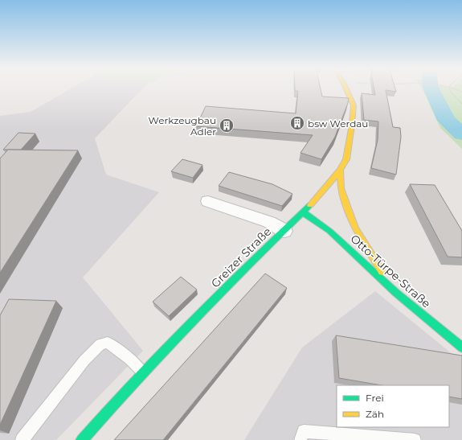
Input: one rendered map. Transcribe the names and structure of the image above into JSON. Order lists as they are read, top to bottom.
{
  "streets": {
    "street": ["Greizer Straße", "Otto-Türpe-Straße"]
  },
  "crossings": [
    ["Greizer Straße", "Otto-Türpe-Straße"]
  ],
  "places": {
    "building": ["bsw Werdau", "Werkzeugbau Adler"]
  },
  "legend": ["Frei", "Zäh"]
}
